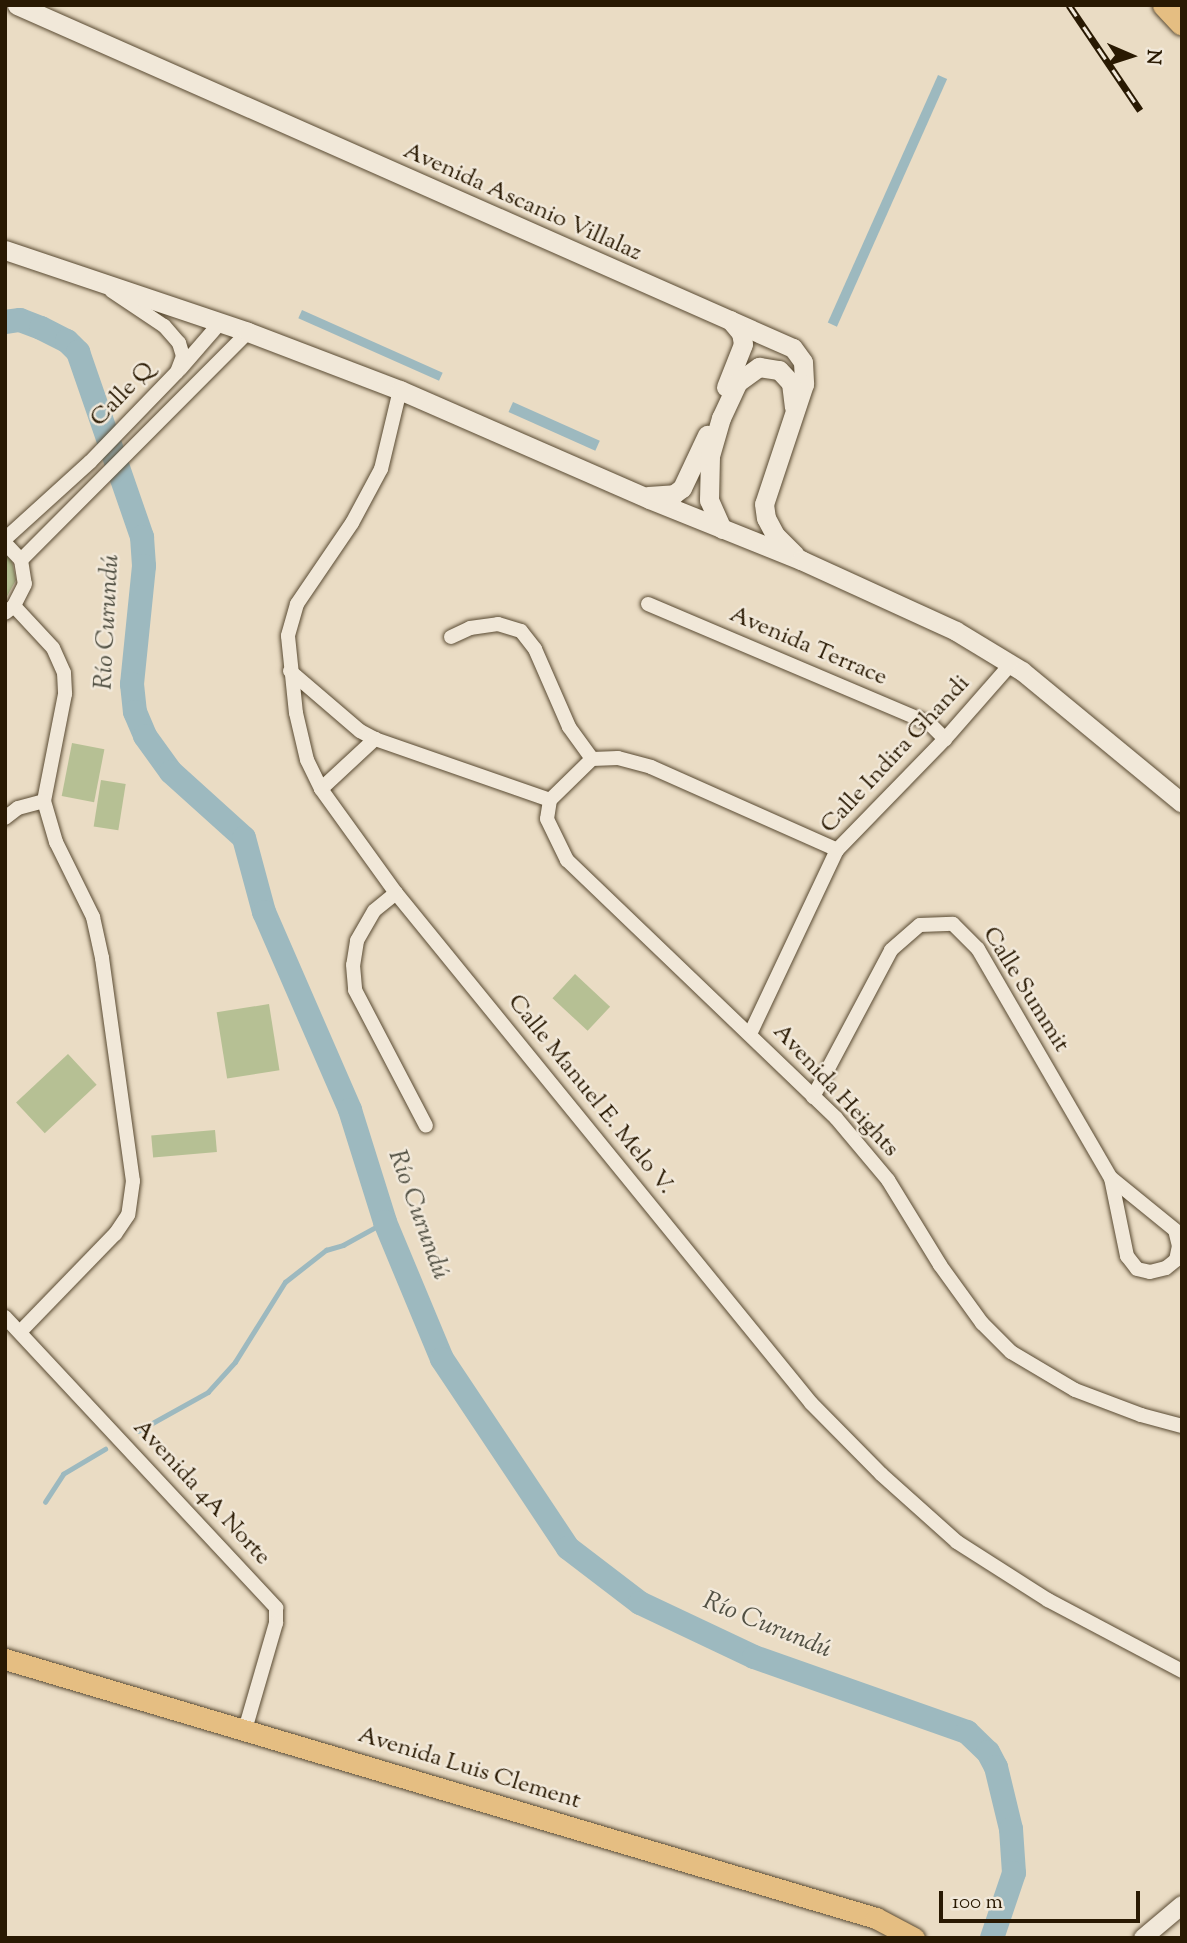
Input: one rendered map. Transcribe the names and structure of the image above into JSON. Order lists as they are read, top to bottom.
{
  "streets": {
    "main road": ["Avenida Ascanio Villalaz", "Avenida Luis Clement"],
    "street": [
      "Calle Q",
      "Avenida Terrace",
      "Calle Indira Ghandi",
      "Calle Summit",
      "Avenida Heights",
      "Calle Manuel E. Melo V.",
      "Avenida 4A Norte"
    ]
  },
  "crossings": [
    ["Avenida Ascanio Villalaz", "Calle Q"],
    ["Avenida Ascanio Villalaz", "Calle Indira Ghandi"],
    ["Avenida Ascanio Villalaz", "Calle Manuel E. Melo V."],
    ["Avenida Terrace", "Calle Indira Ghandi"],
    ["Calle Indira Ghandi", "Avenida Heights"],
    ["Calle Summit", "Avenida Heights"],
    ["Avenida 4A Norte", "Avenida Luis Clement"]
  ],
  "water": ["Río Curundú"],
  "scale_bar": "100 m",
  "north": "right"
}
